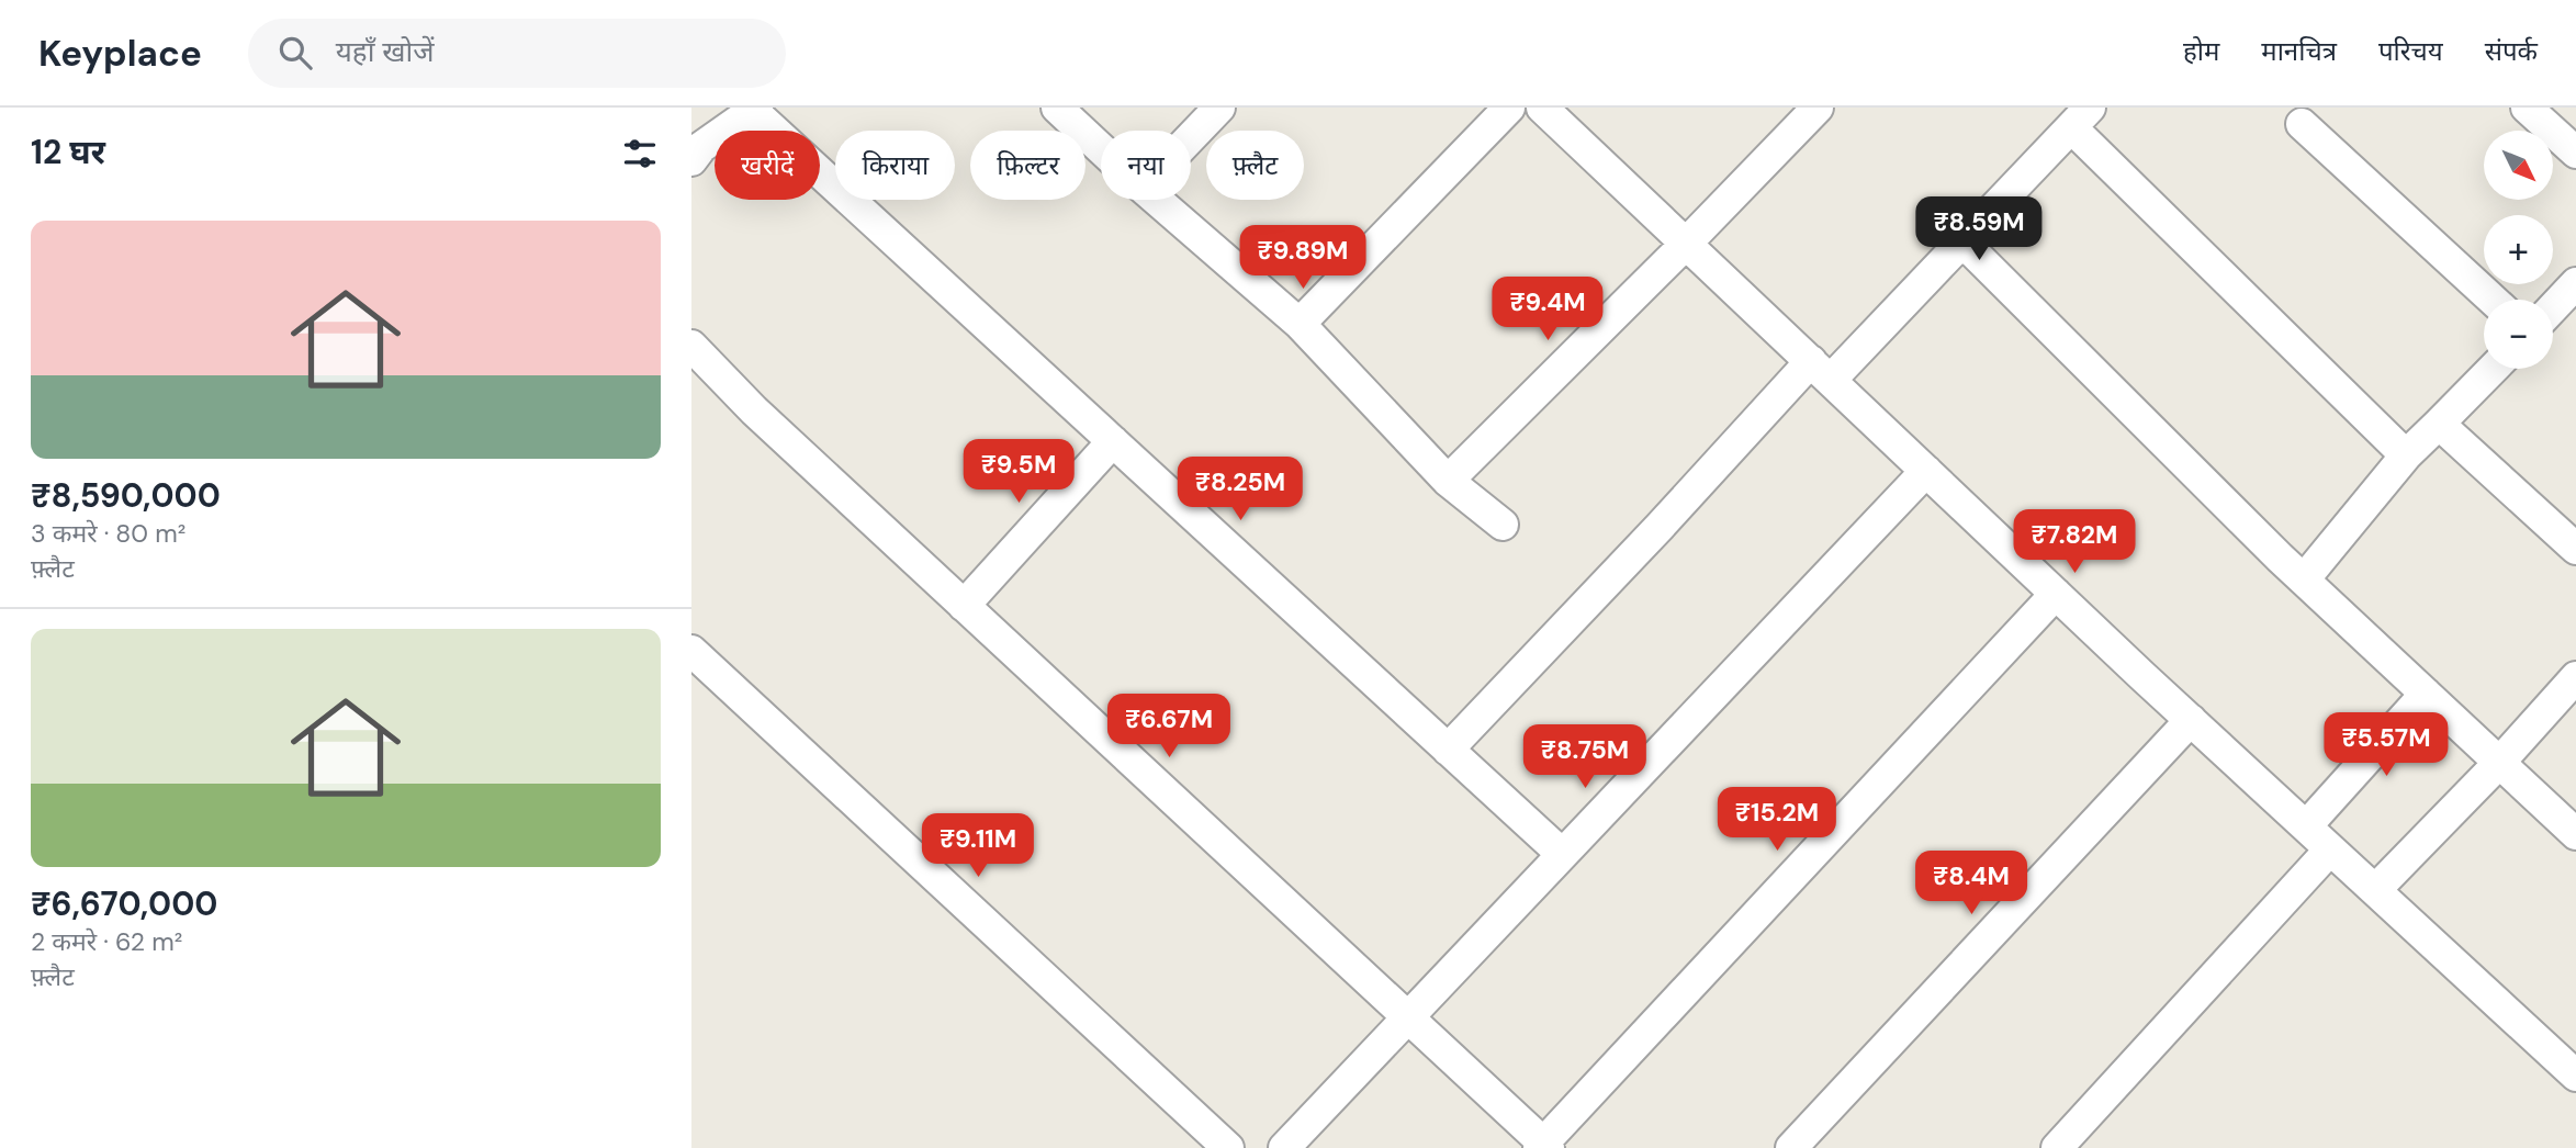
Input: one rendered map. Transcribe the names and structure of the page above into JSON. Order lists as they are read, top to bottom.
{
  "north": "bottom right",
  "page": {
    "header": "Keyplace",
    "search": "यहाँ खोजें",
    "nav": [
      "होम",
      "मानचित्र",
      "परिचय",
      "संपर्क"
    ],
    "heading": "12 घर",
    "map_buttons": ["+", "−"],
    "chip": [
      "खरीदें",
      "किराया",
      "फ़िल्टर",
      "नया",
      "फ़्लैट"
    ],
    "price": [
      "₹8.59M",
      "₹9.89M",
      "₹9.4M",
      "₹9.5M",
      "₹8.25M",
      "₹7.82M",
      "₹6.67M",
      "₹5.57M",
      "₹8.75M",
      "₹15.2M",
      "₹9.11M",
      "₹8.4M"
    ],
    "list": [
      {
        "name": "₹8,590,000",
        "note": "3 कमरे · 80 m² · फ़्लैट"
      },
      {
        "name": "₹6,670,000",
        "note": "2 कमरे · 62 m² · फ़्लैट"
      }
    ]
  }
}
